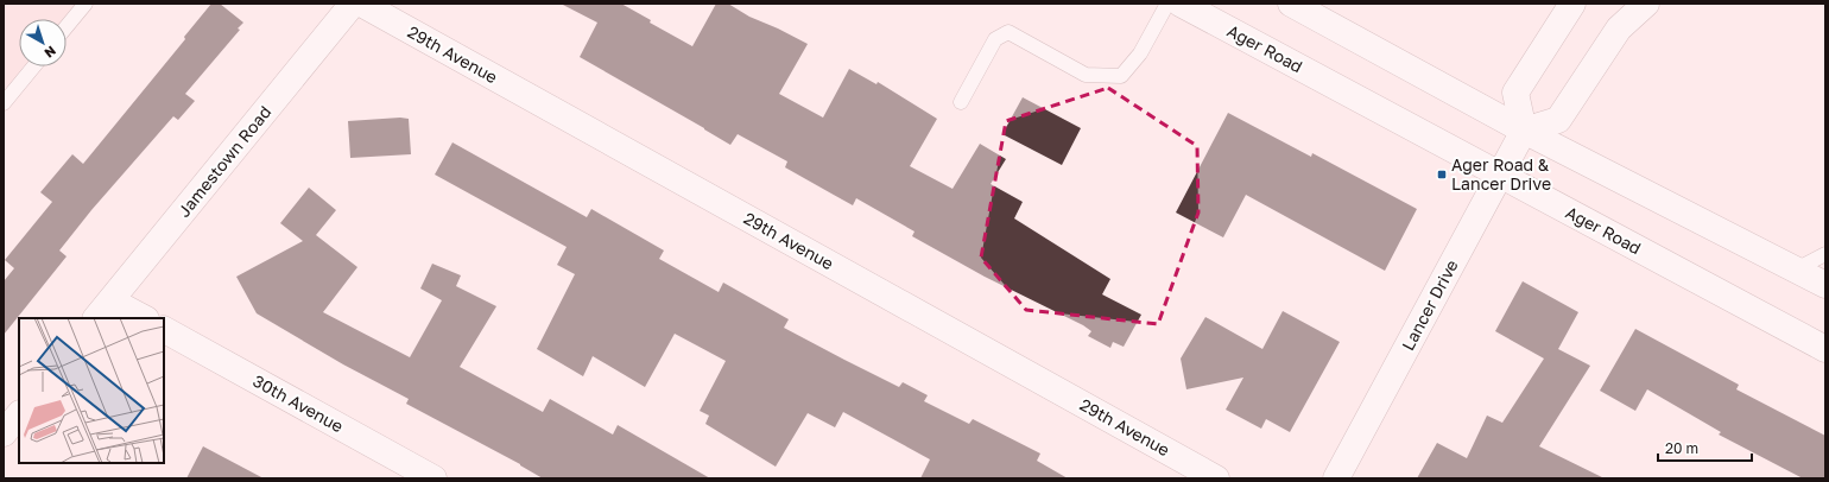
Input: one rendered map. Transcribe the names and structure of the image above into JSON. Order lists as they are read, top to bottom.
{
  "streets": {
    "street": [
      "Ager Road",
      "29th Avenue",
      "Jamestown Road",
      "Lancer Drive",
      "30th Avenue"
    ]
  },
  "crossings": [
    ["Ager Road", "Lancer Drive"]
  ],
  "places": {
    "transit": ["Ager Road & Lancer Drive"]
  },
  "scale_bar": "20 m",
  "north": "bottom right"
}
